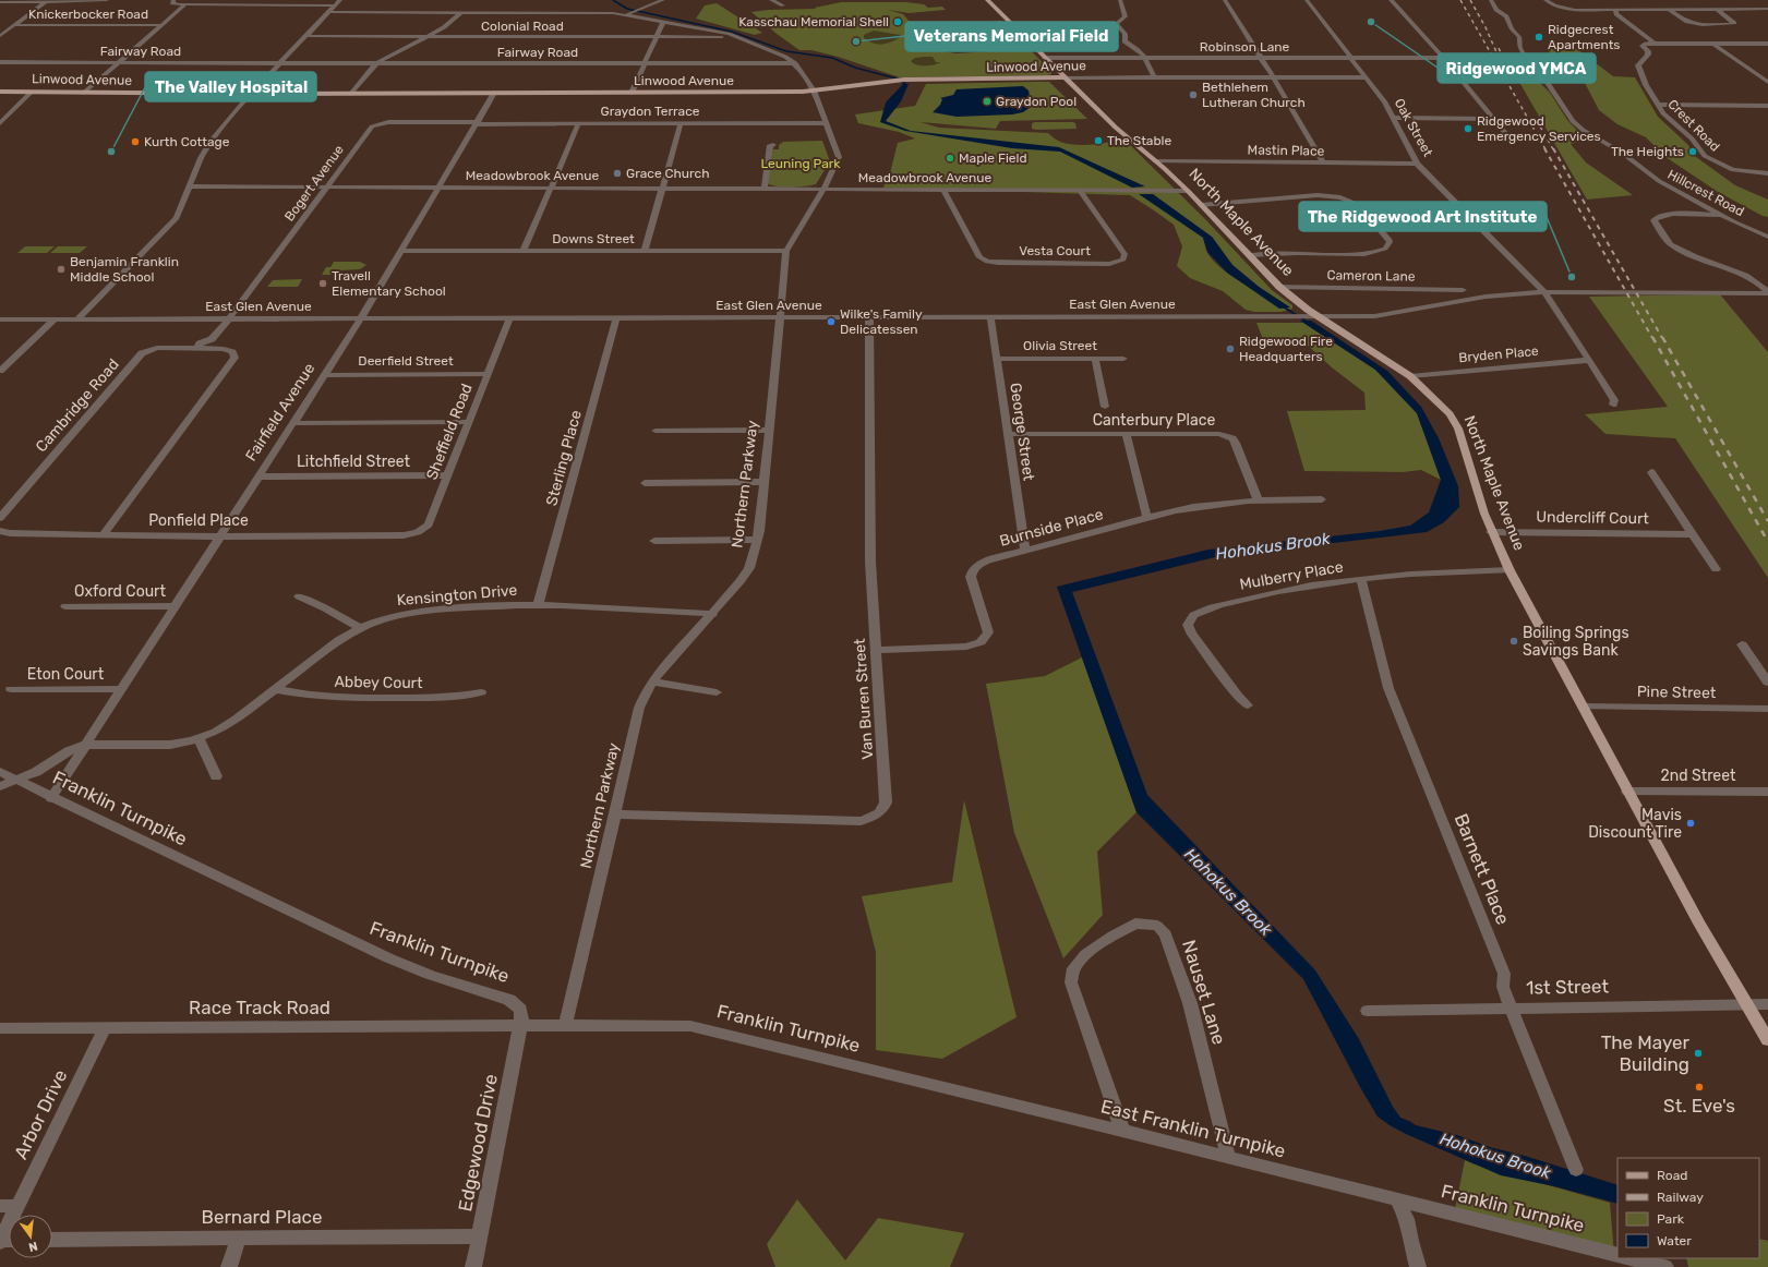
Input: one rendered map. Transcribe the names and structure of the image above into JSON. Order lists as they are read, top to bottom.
{
  "streets": {
    "main road": ["Linwood Avenue", "North Maple Avenue"],
    "street": [
      "Knickerbocker Road",
      "Colonial Road",
      "Robinson Lane",
      "Fairway Road",
      "Graydon Terrace",
      "Crest Road",
      "Oak Street",
      "Mastin Place",
      "Meadowbrook Avenue",
      "Bogert Avenue",
      "Hillcrest Road",
      "Downs Street",
      "Vesta Court",
      "Cameron Lane",
      "East Glen Avenue",
      "Olivia Street",
      "Bryden Place",
      "Deerfield Street",
      "Cambridge Road",
      "Fairfield Avenue",
      "Canterbury Place",
      "Sheffield Road",
      "George Street",
      "Sterling Place",
      "Litchfield Street",
      "Northern Parkway",
      "Undercliff Court",
      "Ponfield Place",
      "Burnside Place",
      "Mulberry Place",
      "Oxford Court",
      "Kensington Drive",
      "Eton Court",
      "Abbey Court",
      "Pine Street",
      "Van Buren Street",
      "2nd Street",
      "Franklin Turnpike",
      "Barnett Place",
      "1st Street",
      "Nauset Lane",
      "Race Track Road",
      "Arbor Drive",
      "East Franklin Turnpike",
      "Edgewood Drive",
      "Bernard Place"
    ]
  },
  "crossings": [
    ["Colonial Road", "Northern Parkway"],
    ["Robinson Lane", "Oak Street"],
    ["Robinson Lane", "North Maple Avenue"],
    ["Fairway Road", "Northern Parkway"],
    ["Linwood Avenue", "Oak Street"],
    ["Linwood Avenue", "North Maple Avenue"],
    ["Linwood Avenue", "Fairfield Avenue"],
    ["Linwood Avenue", "Northern Parkway"],
    ["Graydon Terrace", "Bogert Avenue"],
    ["Graydon Terrace", "Fairfield Avenue"],
    ["Graydon Terrace", "Northern Parkway"],
    ["Oak Street", "Mastin Place"],
    ["Oak Street", "East Glen Avenue"],
    ["Oak Street", "Bryden Place"],
    ["Mastin Place", "North Maple Avenue"],
    ["Meadowbrook Avenue", "Bogert Avenue"],
    ["Meadowbrook Avenue", "North Maple Avenue"],
    ["Meadowbrook Avenue", "Vesta Court"],
    ["Meadowbrook Avenue", "Fairfield Avenue"],
    ["Meadowbrook Avenue", "Northern Parkway"],
    ["Bogert Avenue", "East Glen Avenue"],
    ["Bogert Avenue", "Cambridge Road"],
    ["Bogert Avenue", "Fairfield Avenue"],
    ["North Maple Avenue", "Cameron Lane"],
    ["North Maple Avenue", "East Glen Avenue"],
    ["North Maple Avenue", "Bryden Place"],
    ["North Maple Avenue", "Undercliff Court"],
    ["North Maple Avenue", "Mulberry Place"],
    ["North Maple Avenue", "Pine Street"],
    ["North Maple Avenue", "2nd Street"],
    ["North Maple Avenue", "1st Street"],
    ["Downs Street", "Fairfield Avenue"],
    ["Downs Street", "Northern Parkway"],
    ["East Glen Avenue", "Fairfield Avenue"],
    ["East Glen Avenue", "Sheffield Road"],
    ["East Glen Avenue", "George Street"],
    ["East Glen Avenue", "Sterling Place"],
    ["East Glen Avenue", "Northern Parkway"],
    ["East Glen Avenue", "Van Buren Street"],
    ["Olivia Street", "George Street"],
    ["Deerfield Street", "Fairfield Avenue"],
    ["Deerfield Street", "Sheffield Road"],
    ["Fairfield Avenue", "Litchfield Street"],
    ["Fairfield Avenue", "Ponfield Place"],
    ["Fairfield Avenue", "Oxford Court"],
    ["Fairfield Avenue", "Kensington Drive"],
    ["Fairfield Avenue", "Eton Court"],
    ["Fairfield Avenue", "Franklin Turnpike"],
    ["Canterbury Place", "George Street"],
    ["Canterbury Place", "Burnside Place"],
    ["Sheffield Road", "Litchfield Street"],
    ["Sheffield Road", "Ponfield Place"],
    ["George Street", "Burnside Place"],
    ["Sterling Place", "Kensington Drive"],
    ["Northern Parkway", "Kensington Drive"],
    ["Northern Parkway", "Van Buren Street"],
    ["Northern Parkway", "Franklin Turnpike"],
    ["Burnside Place", "Van Buren Street"],
    ["Mulberry Place", "Barnett Place"],
    ["Kensington Drive", "Abbey Court"],
    ["Franklin Turnpike", "Race Track Road"],
    ["Franklin Turnpike", "East Franklin Turnpike"],
    ["Franklin Turnpike", "Edgewood Drive"],
    ["Barnett Place", "1st Street"],
    ["Nauset Lane", "East Franklin Turnpike"],
    ["Race Track Road", "Arbor Drive"],
    ["Race Track Road", "Edgewood Drive"],
    ["Edgewood Drive", "Bernard Place"]
  ],
  "water": ["Hohokus Brook"],
  "parks": ["Leuning Park"],
  "places": [
    "Kasschau Memorial Shell",
    "Ridgewood YMCA",
    "Ridgecrest Apartments",
    "Veterans Memorial Field",
    "Bethlehem Lutheran Church",
    "Graydon Pool",
    "Ridgewood Emergency Services",
    "The Stable",
    "Kurth Cottage",
    "The Valley Hospital",
    "The Heights",
    "Maple Field",
    "Grace Church",
    "Benjamin Franklin Middle School",
    "The Ridgewood Art Institute",
    "Travell Elementary School",
    "Wilke's Family Delicatessen",
    "Ridgewood Fire Headquarters",
    "Boiling Springs Savings Bank",
    "Mavis Discount Tire",
    "The Mayer Building",
    "St. Eve's"
  ],
  "legend": [
    "Road",
    "Railway",
    "Park",
    "Water"
  ],
  "north": "bottom"
}
